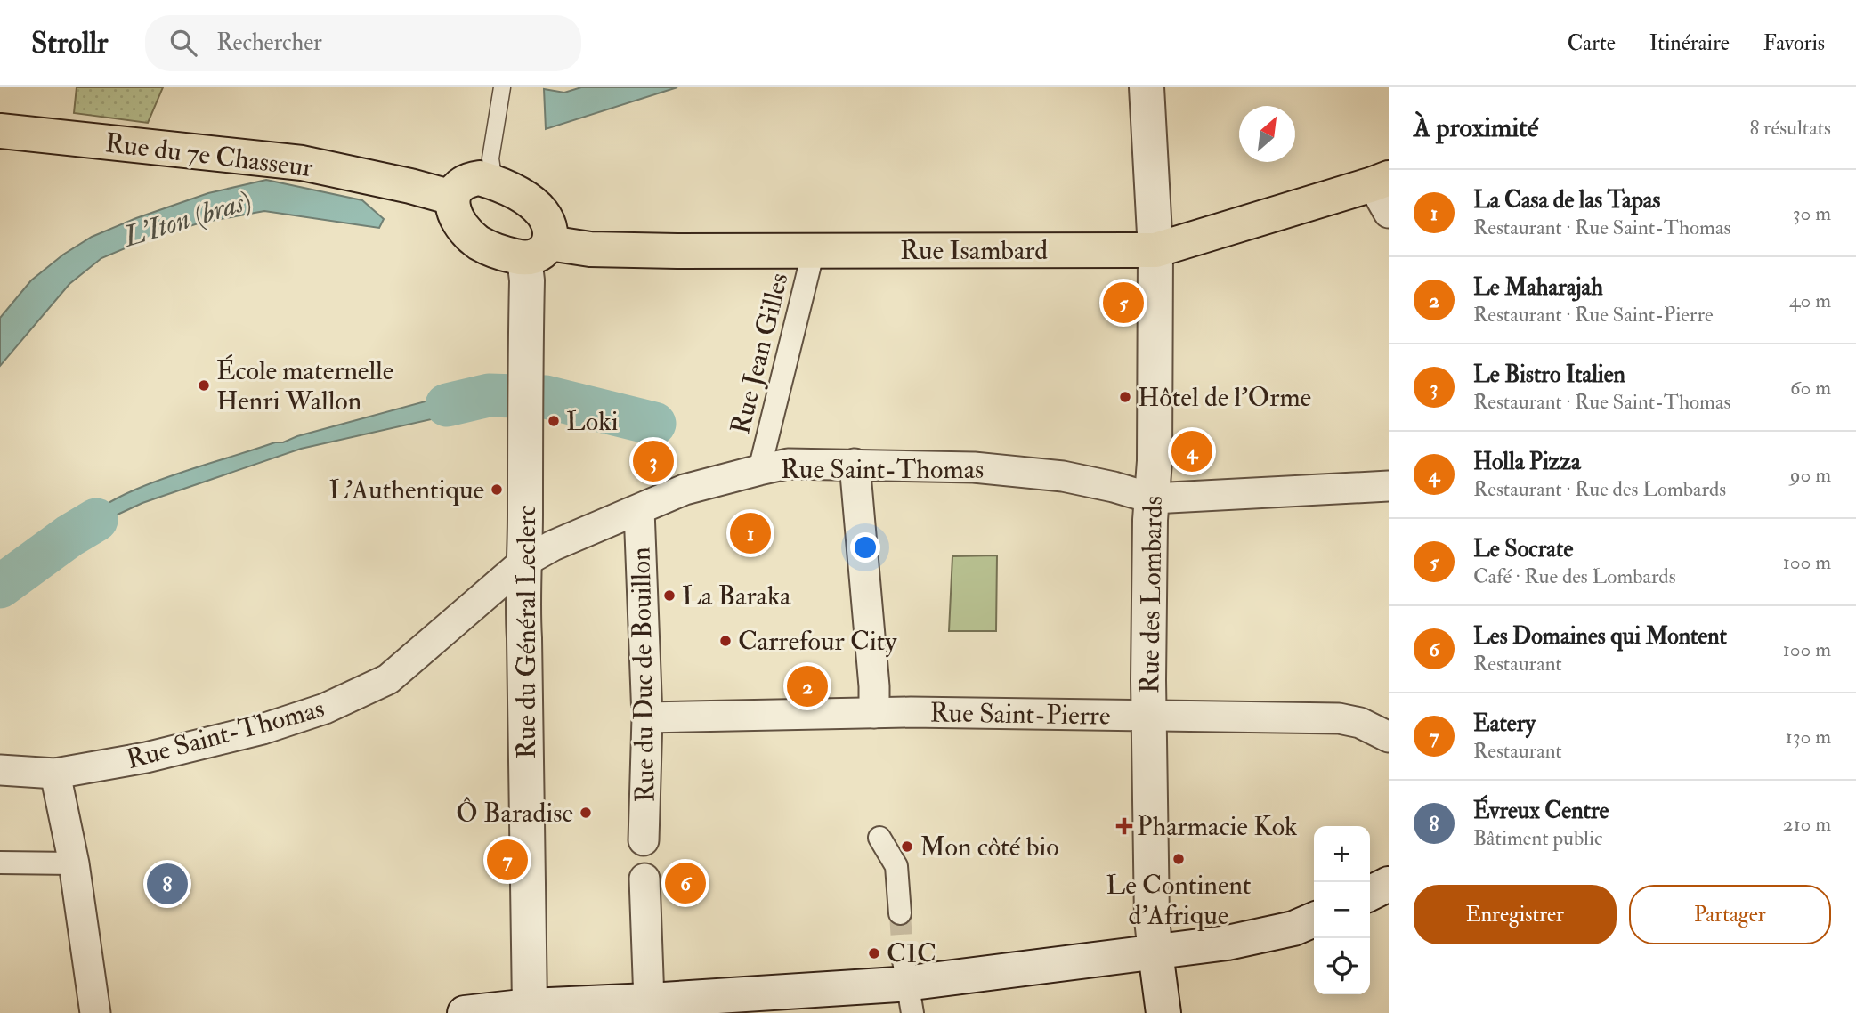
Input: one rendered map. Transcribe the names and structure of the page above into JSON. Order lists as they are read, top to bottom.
{
  "streets": {
    "main road": ["Rue du 7e Chasseur", "Rue Isambard"],
    "street": [
      "Rue Jean Gilles",
      "Rue Saint-Thomas",
      "Rue des Lombards",
      "Rue du Général Leclerc",
      "Rue du Duc de Bouillon",
      "Rue Saint-Pierre"
    ]
  },
  "crossings": [
    ["Rue du 7e Chasseur", "Rue Isambard"],
    ["Rue du 7e Chasseur", "Rue du Général Leclerc"],
    ["Rue Isambard", "Rue Jean Gilles"],
    ["Rue Isambard", "Rue des Lombards"],
    ["Rue Isambard", "Rue du Général Leclerc"],
    ["Rue Jean Gilles", "Rue Saint-Thomas"],
    ["Rue Saint-Thomas", "Rue des Lombards"],
    ["Rue Saint-Thomas", "Rue du Général Leclerc"],
    ["Rue Saint-Thomas", "Rue du Duc de Bouillon"],
    ["Rue des Lombards", "Rue Saint-Pierre"],
    ["Rue du Duc de Bouillon", "Rue Saint-Pierre"]
  ],
  "water": ["L'Iton (bras)"],
  "places": {
    "other": [
      "École maternelle Henri Wallon",
      "Hôtel de l'Orme",
      "Loki",
      "L'Authentique",
      "La Baraka",
      "Carrefour City",
      "Ô Baradise",
      "Mon côté bio",
      "Le Continent d’Afrique",
      "CIC"
    ],
    "health": ["Pharmacie Kok"]
  },
  "north": "top right",
  "page": {
    "header": "Strollr",
    "search": "Rechercher",
    "nav": ["Carte", "Itinéraire", "Favoris"],
    "heading": ["À proximité", "8 résultats"],
    "list": [
      {
        "mark": "1",
        "name": "La Casa de las Tapas",
        "note": "Restaurant · Rue Saint-Thomas",
        "value": "30 m"
      },
      {
        "mark": "2",
        "name": "Le Maharajah",
        "note": "Restaurant · Rue Saint-Pierre",
        "value": "40 m"
      },
      {
        "mark": "3",
        "name": "Le Bistro Italien",
        "note": "Restaurant · Rue Saint-Thomas",
        "value": "60 m"
      },
      {
        "mark": "4",
        "name": "Holla Pizza",
        "note": "Restaurant · Rue des Lombards",
        "value": "90 m"
      },
      {
        "mark": "5",
        "name": "Le Socrate",
        "note": "Café · Rue des Lombards",
        "value": "100 m"
      },
      {
        "mark": "6",
        "name": "Les Domaines qui Montent",
        "note": "Restaurant",
        "value": "100 m"
      },
      {
        "mark": "7",
        "name": "Eatery",
        "note": "Restaurant",
        "value": "130 m"
      },
      {
        "mark": "8",
        "name": "Évreux Centre",
        "note": "Bâtiment public",
        "value": "210 m"
      }
    ],
    "pins": [
      "5",
      "4",
      "3",
      "1",
      "2",
      "7",
      "6",
      "8"
    ],
    "map_buttons": ["+", "−"],
    "buttons": ["Enregistrer", "Partager"]
  }
}
